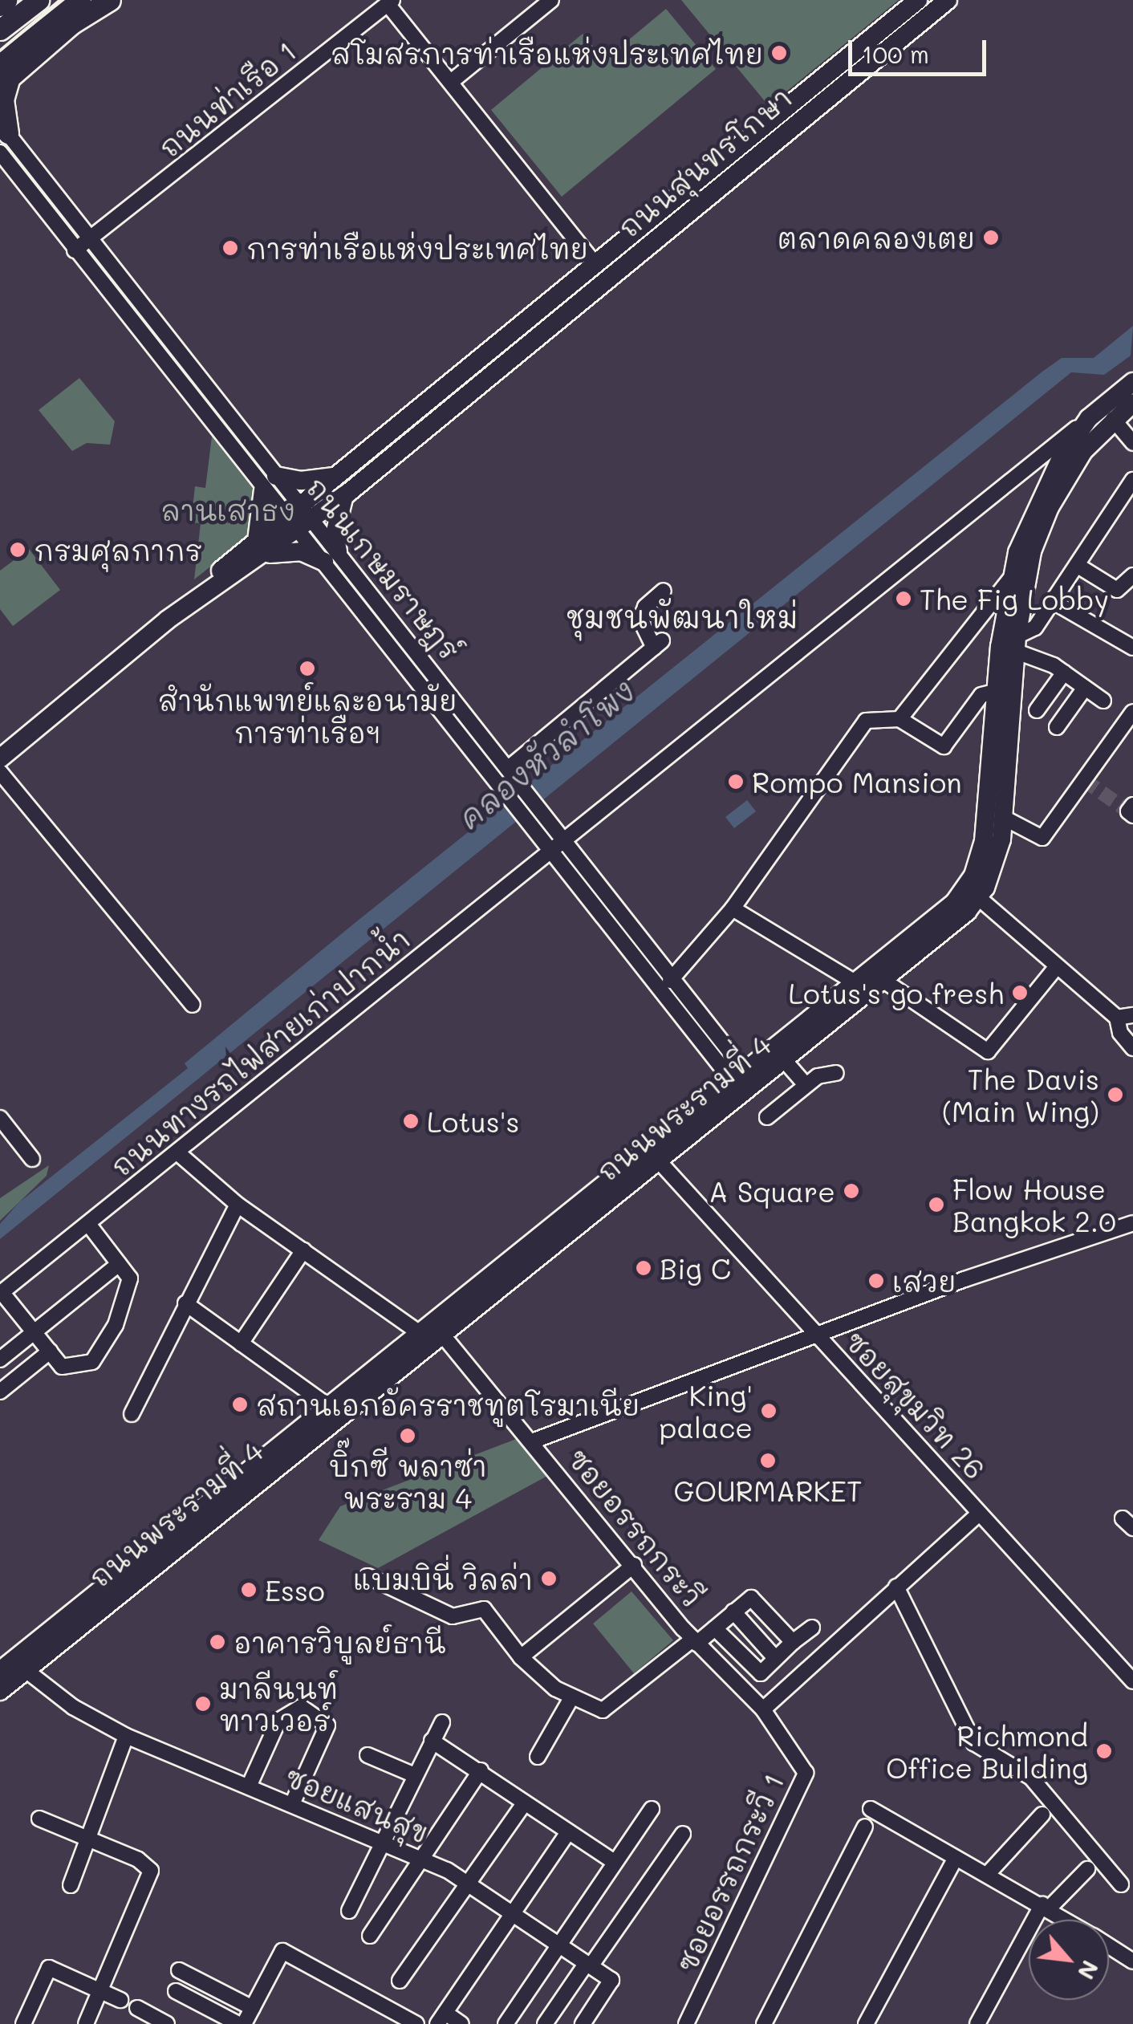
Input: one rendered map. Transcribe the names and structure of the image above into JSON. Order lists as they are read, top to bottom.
{
  "streets": {
    "main road": ["ถนนสุนทรโกษา", "ถนนพระรามที่ 4"],
    "street": [
      "ถนนท่าเรือ 1",
      "ถนนเกษมราษฎร์",
      "ถนนทางรถไฟสายเก่าปากน้ำ",
      "ซอยสุขุมวิท 26",
      "ซอยอรรถกระวี",
      "ซอยแสนสุข",
      "ซอยอรรถกระวี 1"
    ]
  },
  "crossings": [
    ["ถนนท่าเรือ 1", "ถนนเกษมราษฎร์"],
    ["ถนนสุนทรโกษา", "ถนนเกษมราษฎร์"],
    ["ถนนเกษมราษฎร์", "ถนนทางรถไฟสายเก่าปากน้ำ"],
    ["ถนนเกษมราษฎร์", "ถนนพระรามที่ 4"],
    ["ถนนทางรถไฟสายเก่าปากน้ำ", "ซอยอรรถกระวี"],
    ["ถนนพระรามที่ 4", "ซอยสุขุมวิท 26"],
    ["ถนนพระรามที่ 4", "ซอยอรรถกระวี"],
    ["ถนนพระรามที่ 4", "ซอยแสนสุข"],
    ["ซอยอรรถกระวี", "ซอยอรรถกระวี 1"]
  ],
  "districts": ["ชุมชนพัฒนาใหม่"],
  "water": ["คลองหัวลำโพง"],
  "parks": ["ลานเสาธง"],
  "places": [
    "สโมสรการท่าเรือแห่งประเทศไทย",
    "ตลาดคลองเตย",
    "การท่าเรือแห่งประเทศไทย",
    "กรมศุลกากร",
    "The Fig Lobby",
    "สำนักแพทย์และอนามัย การท่าเรือฯ",
    "Rompo Mansion",
    "Lotus's go fresh",
    "The Davis (Main Wing)",
    "Lotus's",
    "A Square",
    "Flow House Bangkok 2.0",
    "Big C",
    "เสวย",
    "สถานเอกอัครราชทูตโรมาเนีย",
    "King' palace",
    "บิ๊กซี พลาซ่า พระราม 4",
    "GOURMARKET",
    "แบมบินี่ วิลล่า",
    "Esso",
    "อาคารวิบูลย์ธานี",
    "มาลีนนท์ ทาวเวอร์",
    "Richmond Office Building"
  ],
  "scale_bar": "100 m",
  "north": "bottom right"
}
